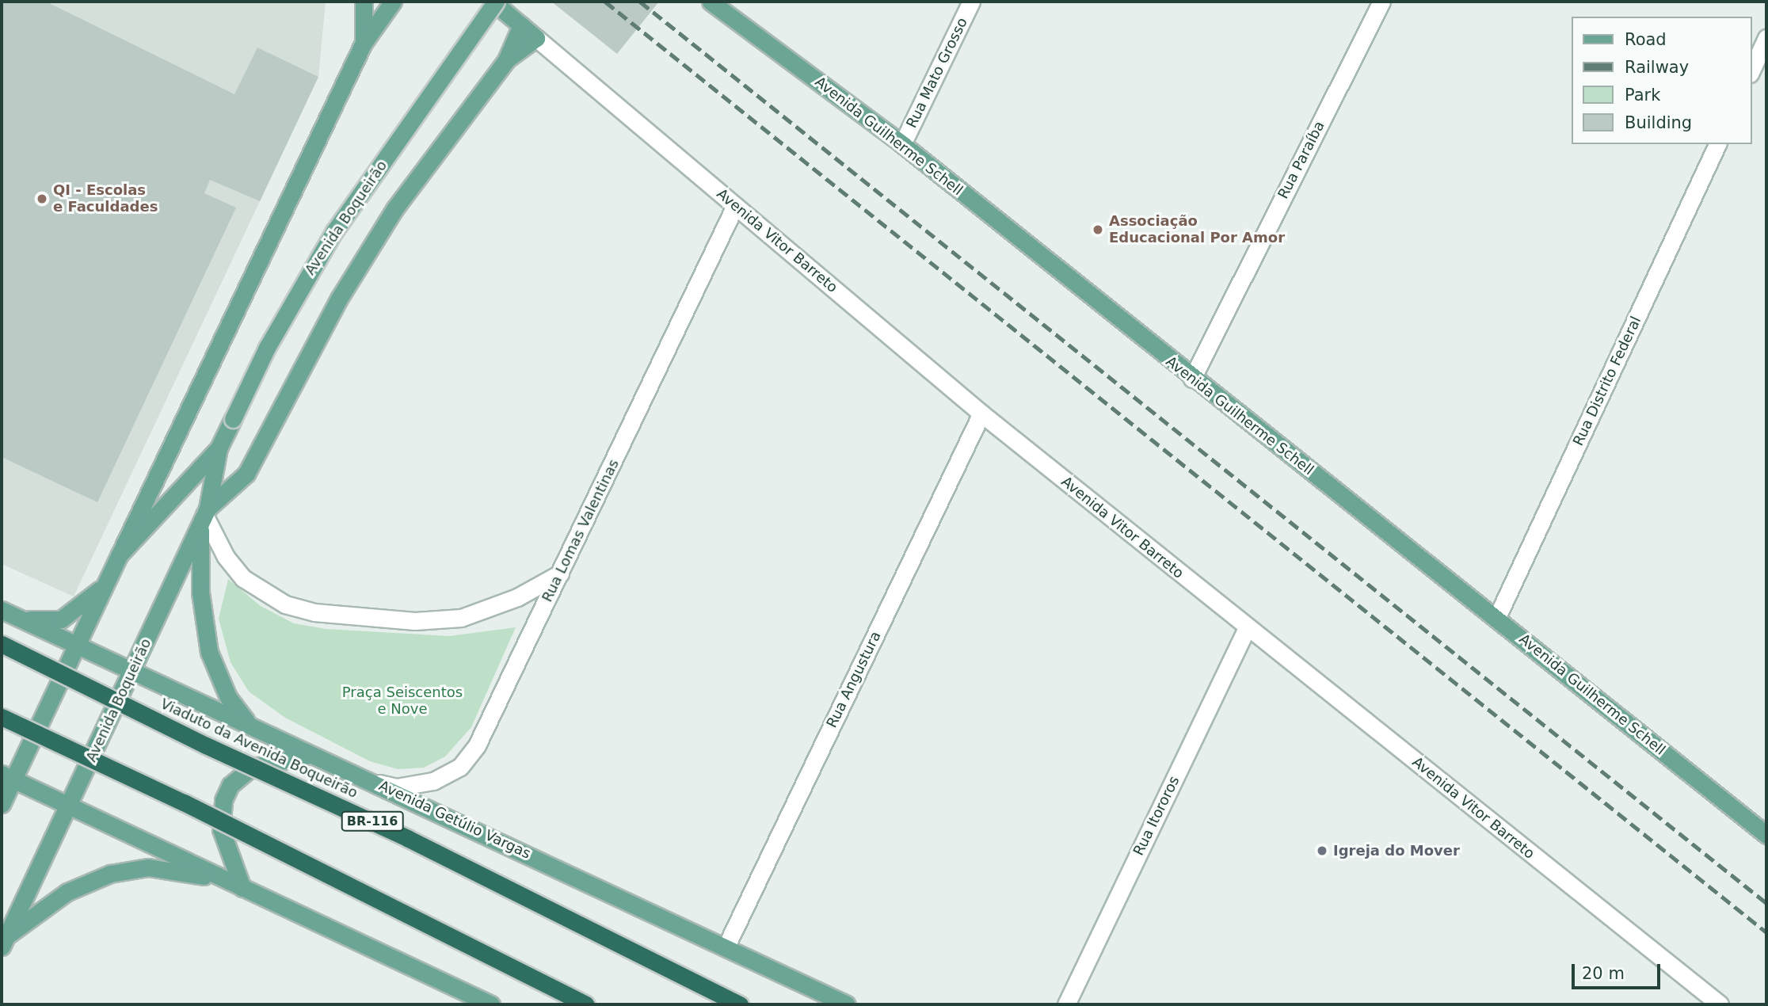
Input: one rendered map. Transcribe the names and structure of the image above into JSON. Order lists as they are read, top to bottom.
{
  "streets": {
    "highway": ["Viaduto da Avenida Boqueirão", "BR-116"],
    "main road": ["Avenida Guilherme Schell", "Avenida Boqueirão", "Avenida Getúlio Vargas"],
    "street": [
      "Rua Mato Grosso",
      "Rua Paraíba",
      "Avenida Vitor Barreto",
      "Rua Distrito Federal",
      "Rua Lomas Valentinas",
      "Rua Angustura",
      "Rua Itororos"
    ]
  },
  "crossings": [
    ["Rua Mato Grosso", "Avenida Guilherme Schell"],
    ["Avenida Guilherme Schell", "Rua Paraíba"],
    ["Avenida Guilherme Schell", "Rua Distrito Federal"],
    ["Avenida Boqueirão", "Avenida Getúlio Vargas"],
    ["Avenida Vitor Barreto", "Rua Lomas Valentinas"],
    ["Avenida Vitor Barreto", "Rua Angustura"],
    ["Avenida Vitor Barreto", "Rua Itororos"],
    ["Rua Lomas Valentinas", "Avenida Getúlio Vargas"],
    ["Rua Angustura", "Avenida Getúlio Vargas"]
  ],
  "parks": ["Praça Seiscentos e Nove"],
  "places": ["QI - Escolas e Faculdades", "Associação Educacional Por Amor", "Igreja do Mover"],
  "legend": [
    "Road",
    "Railway",
    "Park",
    "Building"
  ],
  "scale_bar": "20 m"
}
